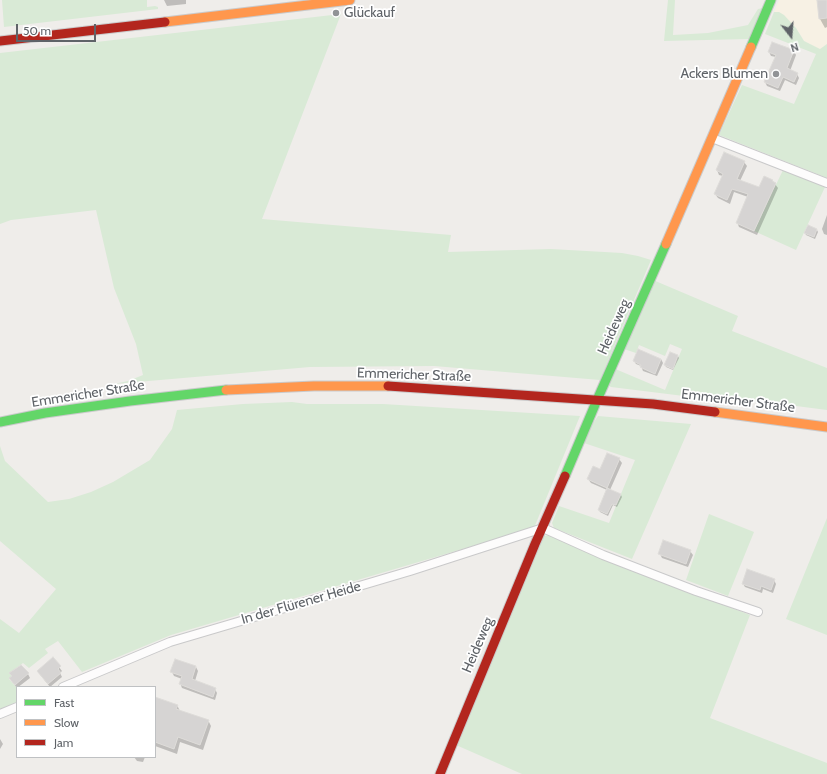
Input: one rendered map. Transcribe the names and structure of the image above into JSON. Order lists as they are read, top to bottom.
{
  "streets": {
    "street": ["Heideweg", "Emmericher Straße", "In der Flürener Heide"]
  },
  "crossings": [
    ["Heideweg", "Emmericher Straße"],
    ["Heideweg", "In der Flürener Heide"]
  ],
  "places": ["Glückauf", "Ackers Blumen"],
  "legend": ["Fast", "Slow", "Jam"],
  "scale_bar": "50 m",
  "north": "bottom"
}
